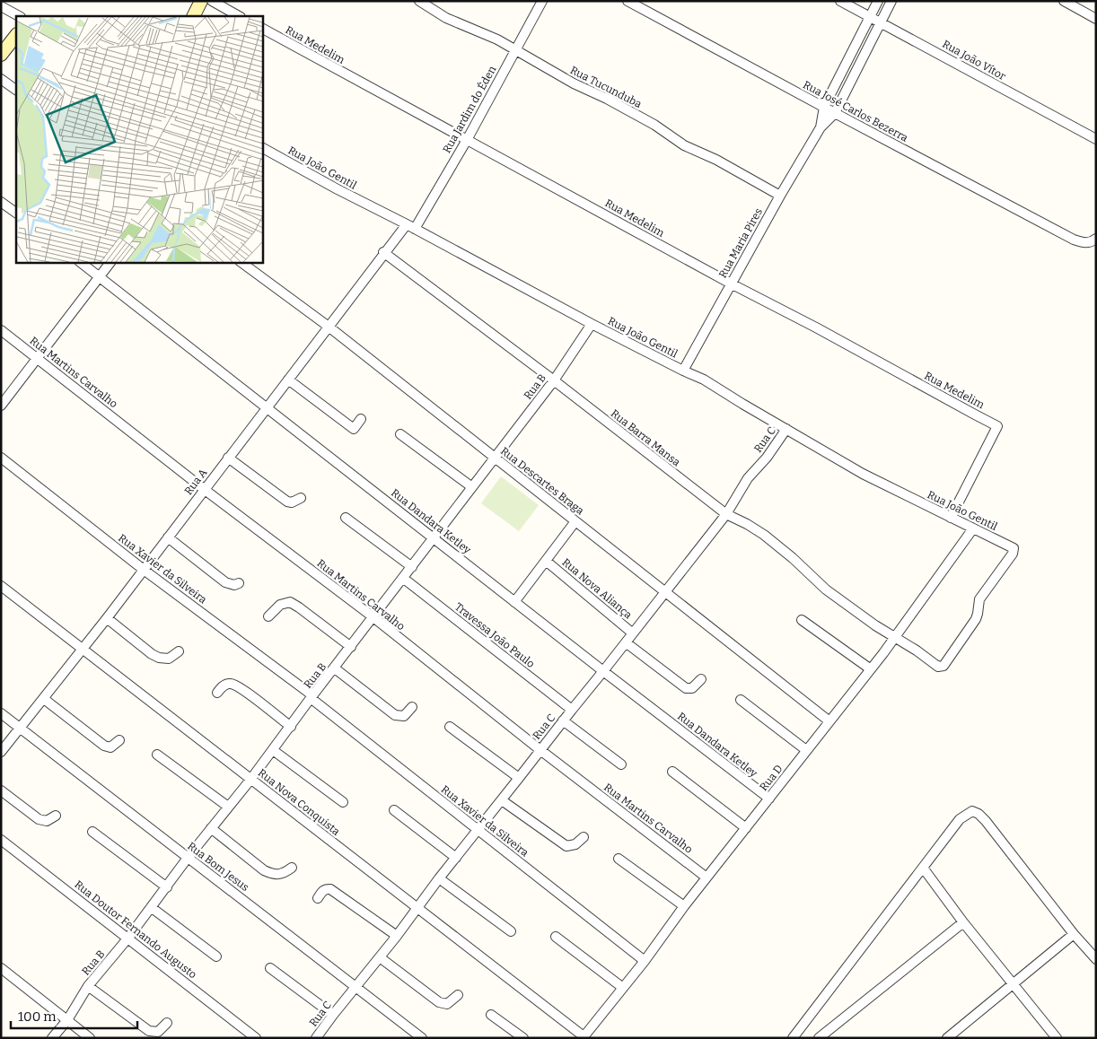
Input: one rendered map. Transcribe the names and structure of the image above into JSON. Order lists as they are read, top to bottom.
{
  "streets": {
    "street": [
      "Rua Medelim",
      "Rua João Vítor",
      "Rua Tucunduba",
      "Rua Jardim do Éden",
      "Rua José Carlos Bezerra",
      "Rua João Gentil",
      "Rua Maria Pires",
      "Rua Martins Carvalho",
      "Rua B",
      "Rua Barra Mansa",
      "Rua C",
      "Rua Descartes Braga",
      "Rua A",
      "Rua Dandara Ketley",
      "Rua Xavier da Silveira",
      "Rua Nova Aliança",
      "Travessa João Paulo",
      "Rua D",
      "Rua Nova Conquista",
      "Rua Bom Jesus",
      "Rua Doutor Fernando Augusto"
    ]
  },
  "crossings": [
    ["Rua Medelim", "Rua Jardim do Éden"],
    ["Rua Medelim", "Rua João Gentil"],
    ["Rua Medelim", "Rua Maria Pires"],
    ["Rua João Vítor", "Rua Maria Pires"],
    ["Rua Tucunduba", "Rua Jardim do Éden"],
    ["Rua Tucunduba", "Rua Maria Pires"],
    ["Rua Jardim do Éden", "Rua João Gentil"],
    ["Rua Jardim do Éden", "Rua A"],
    ["Rua José Carlos Bezerra", "Rua Maria Pires"],
    ["Rua João Gentil", "Rua Maria Pires"],
    ["Rua João Gentil", "Rua B"],
    ["Rua João Gentil", "Rua Barra Mansa"],
    ["Rua João Gentil", "Rua C"],
    ["Rua João Gentil", "Rua A"],
    ["Rua João Gentil", "Rua D"],
    ["Rua Martins Carvalho", "Rua B"],
    ["Rua Martins Carvalho", "Rua C"],
    ["Rua Martins Carvalho", "Rua A"],
    ["Rua Martins Carvalho", "Rua D"],
    ["Rua B", "Rua Barra Mansa"],
    ["Rua B", "Rua Descartes Braga"],
    ["Rua B", "Rua Dandara Ketley"],
    ["Rua B", "Rua Xavier da Silveira"],
    ["Rua B", "Travessa João Paulo"],
    ["Rua B", "Rua Nova Conquista"],
    ["Rua B", "Rua Bom Jesus"],
    ["Rua B", "Rua Doutor Fernando Augusto"],
    ["Rua Barra Mansa", "Rua C"],
    ["Rua Barra Mansa", "Rua A"],
    ["Rua Barra Mansa", "Rua D"],
    ["Rua C", "Rua Descartes Braga"],
    ["Rua C", "Rua Dandara Ketley"],
    ["Rua C", "Rua Xavier da Silveira"],
    ["Rua C", "Rua Nova Aliança"],
    ["Rua C", "Travessa João Paulo"],
    ["Rua C", "Rua Nova Conquista"],
    ["Rua C", "Rua Bom Jesus"],
    ["Rua Descartes Braga", "Rua A"],
    ["Rua Descartes Braga", "Rua D"],
    ["Rua A", "Rua Dandara Ketley"],
    ["Rua A", "Rua Xavier da Silveira"],
    ["Rua A", "Rua Nova Conquista"],
    ["Rua A", "Rua Bom Jesus"],
    ["Rua Dandara Ketley", "Rua D"],
    ["Rua Xavier da Silveira", "Rua D"],
    ["Rua D", "Rua Nova Conquista"]
  ],
  "scale_bar": "100 m"
}
